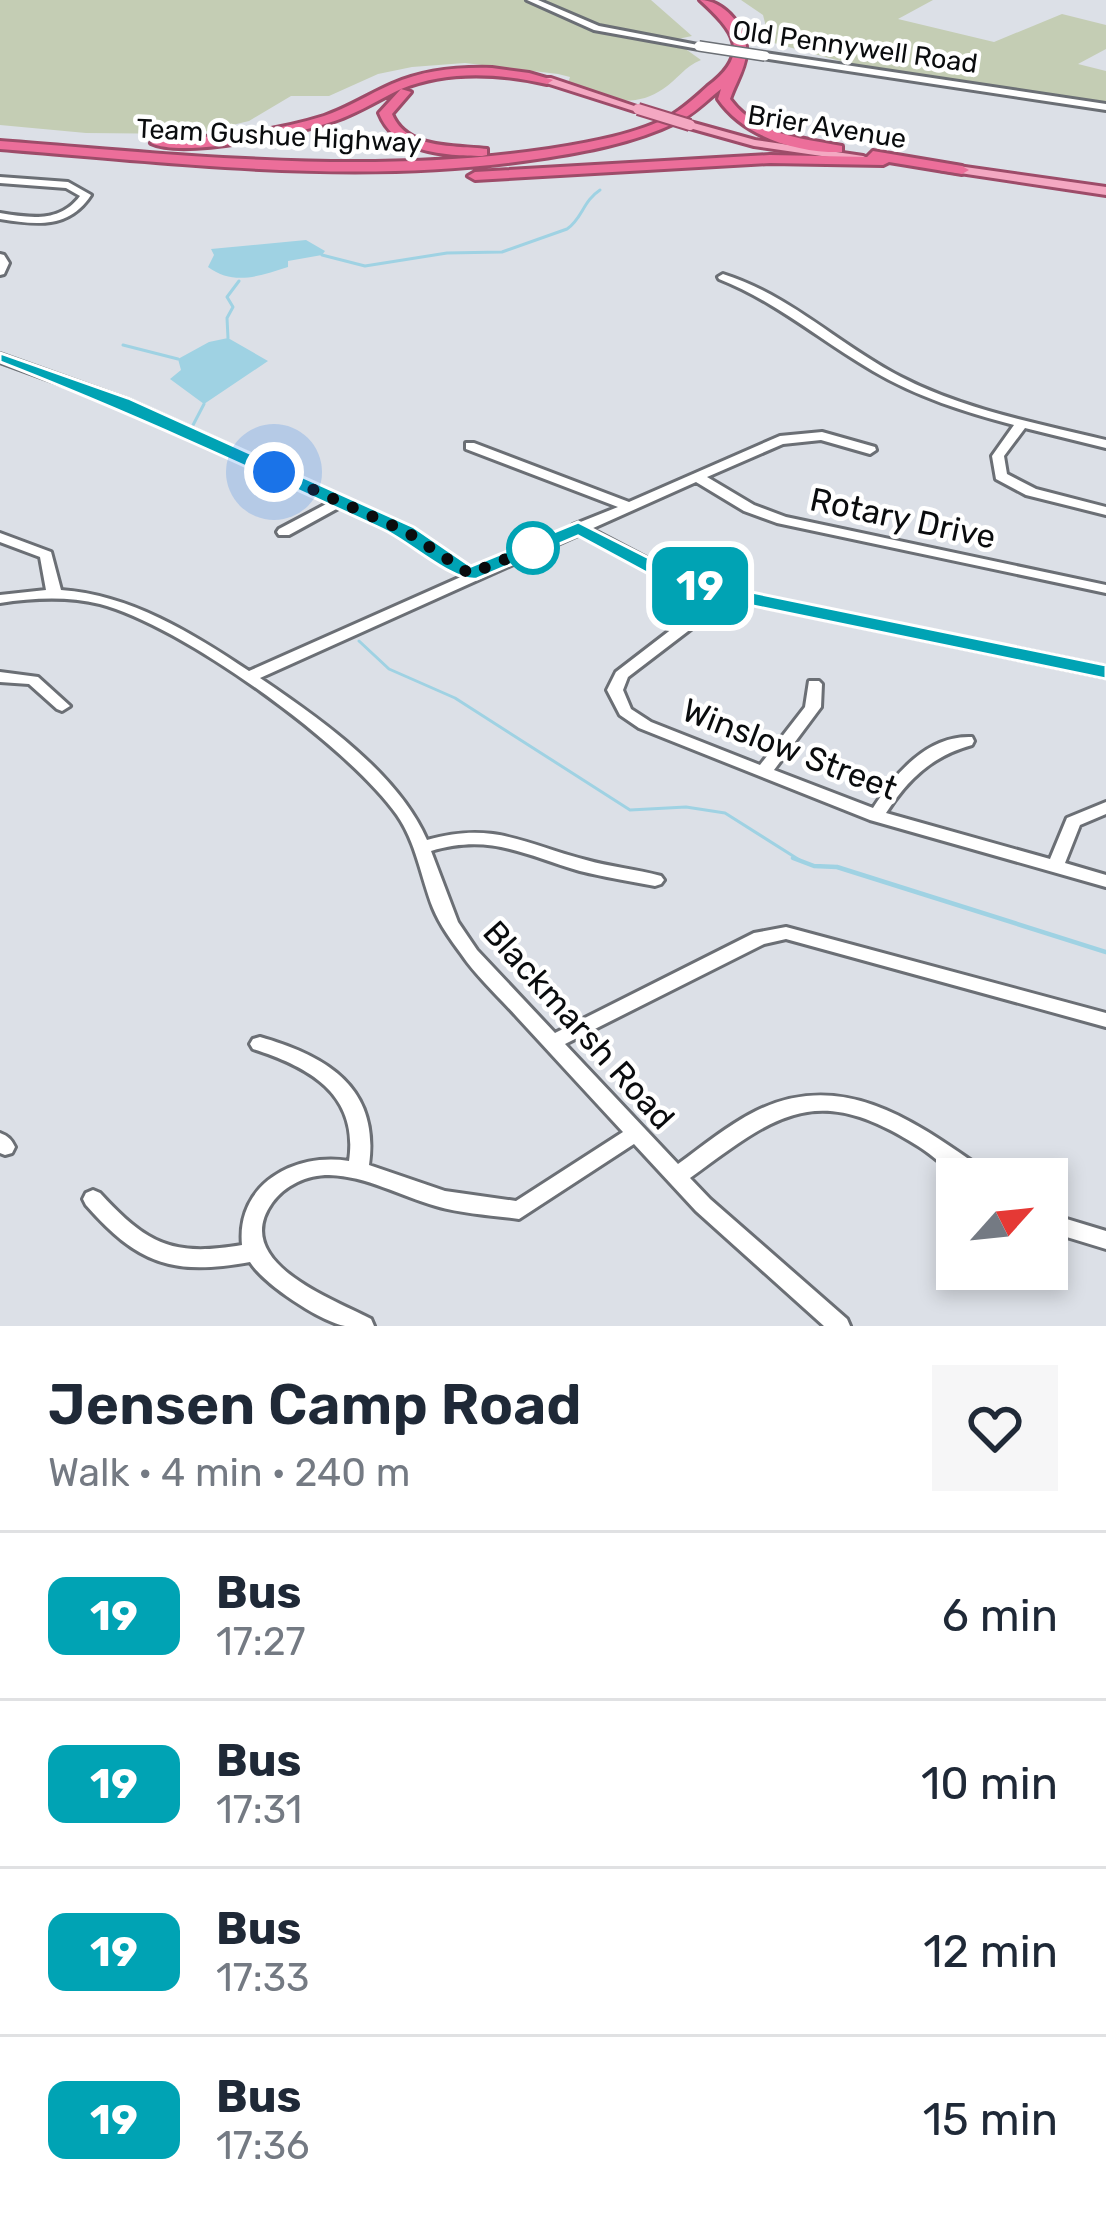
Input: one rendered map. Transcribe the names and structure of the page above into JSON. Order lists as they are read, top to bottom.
{
  "streets": {
    "highway": ["Team Gushue Highway"],
    "main road": ["Brier Avenue"],
    "street": [
      "Old Pennywell Road",
      "Rotary Drive",
      "Winslow Street",
      "Blackmarsh Road"
    ]
  },
  "lines": ["bus line 19"],
  "north": "top right",
  "page": {
    "on_map": "19",
    "heading": ["Jensen Camp Road", "Walk · 4 min · 240 m"],
    "list": [
      {
        "mark": "19",
        "name": "Bus",
        "note": "17:27",
        "value": "6 min"
      },
      {
        "mark": "19",
        "name": "Bus",
        "note": "17:31",
        "value": "10 min"
      },
      {
        "mark": "19",
        "name": "Bus",
        "note": "17:33",
        "value": "12 min"
      },
      {
        "mark": "19",
        "name": "Bus",
        "note": "17:36",
        "value": "15 min"
      }
    ]
  }
}
